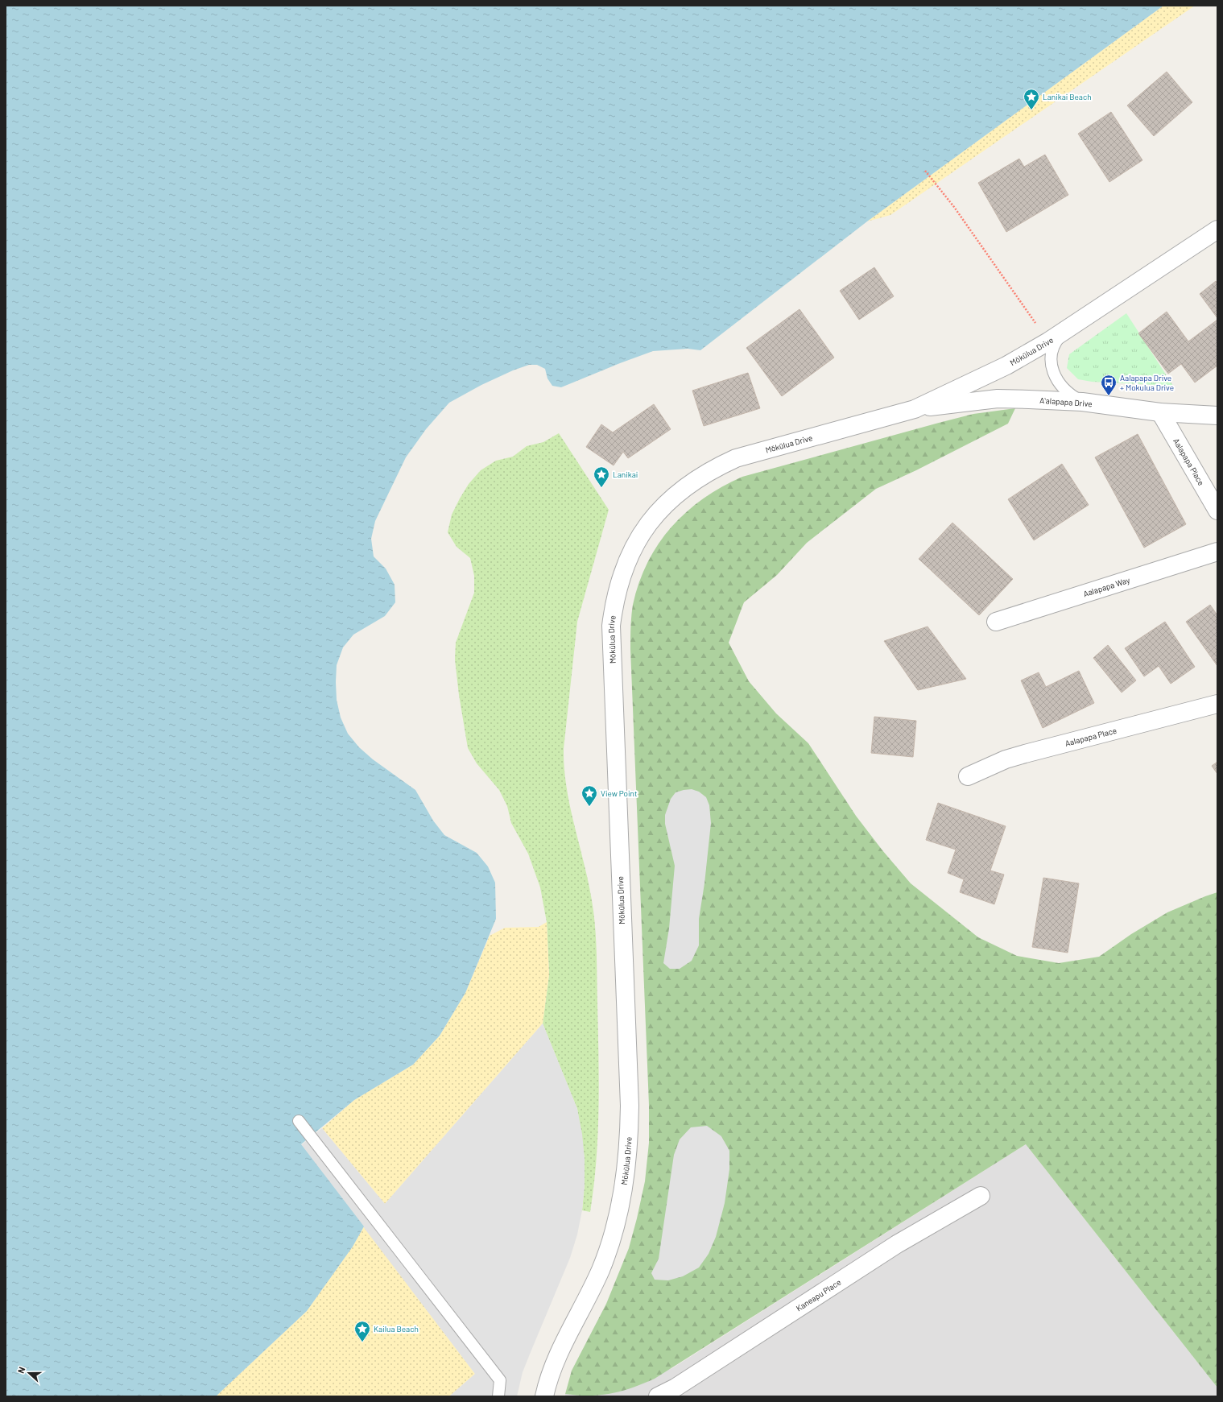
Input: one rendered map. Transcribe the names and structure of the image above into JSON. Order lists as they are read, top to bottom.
{
  "streets": {
    "street": [
      "Mōkūlua Drive",
      "Aʻalapapa Drive",
      "Aalapapa Place",
      "Aalapapa Way",
      "Kaneapu Place"
    ]
  },
  "crossings": [
    ["Mōkūlua Drive", "Aʻalapapa Drive"],
    ["Aʻalapapa Drive", "Aalapapa Place"]
  ],
  "places": {
    "place": [
      "Lanikai Beach",
      "Lanikai",
      "View Point",
      "Kailua Beach"
    ],
    "bus stop": ["Aalapapa Drive + Mokulua Drive"]
  },
  "north": "left"
}
